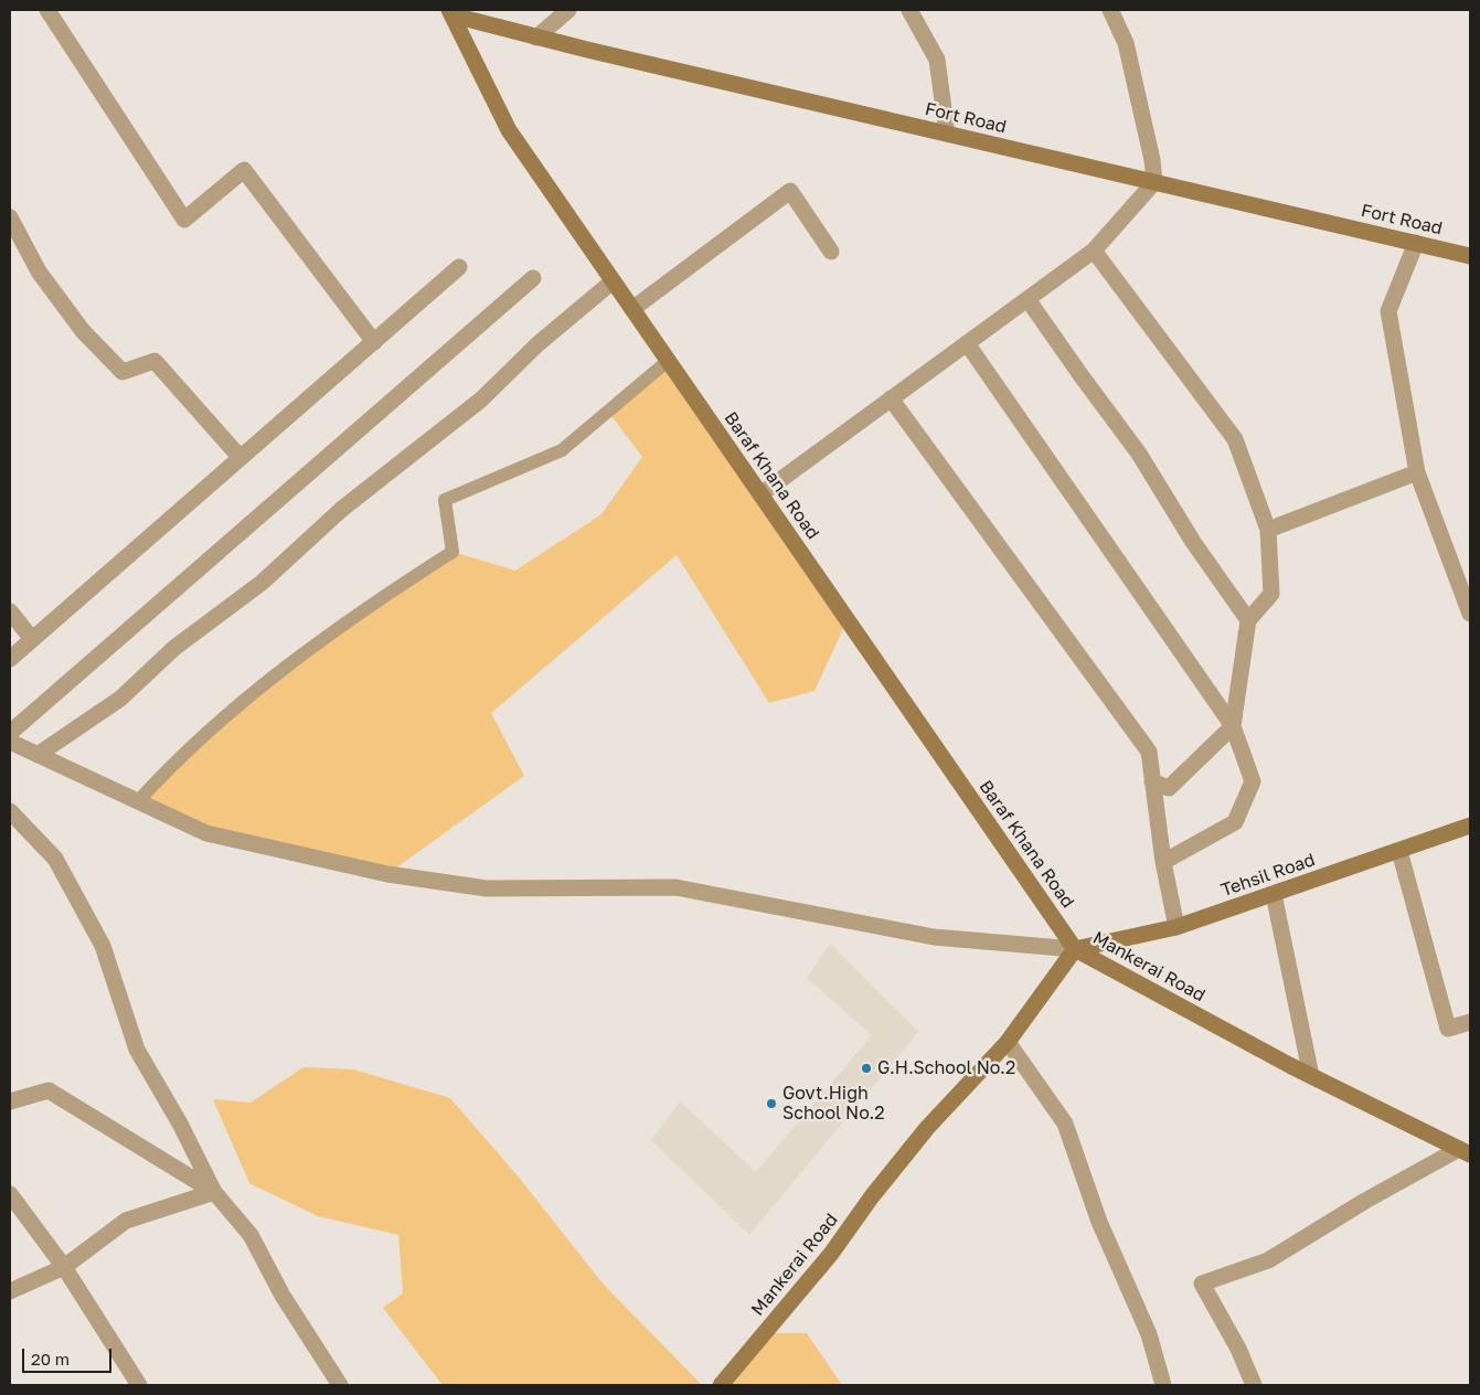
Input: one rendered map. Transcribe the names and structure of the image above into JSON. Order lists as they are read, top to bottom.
{
  "streets": {
    "street": [
      "Fort Road",
      "Baraf Khana Road",
      "Tehsil Road",
      "Mankerai Road"
    ]
  },
  "crossings": [
    ["Fort Road", "Baraf Khana Road"],
    ["Baraf Khana Road", "Tehsil Road"],
    ["Baraf Khana Road", "Mankerai Road"],
    ["Tehsil Road", "Mankerai Road"]
  ],
  "places": ["G.H.School No.2", "Govt.High School No.2"],
  "scale_bar": "20 m"
}
